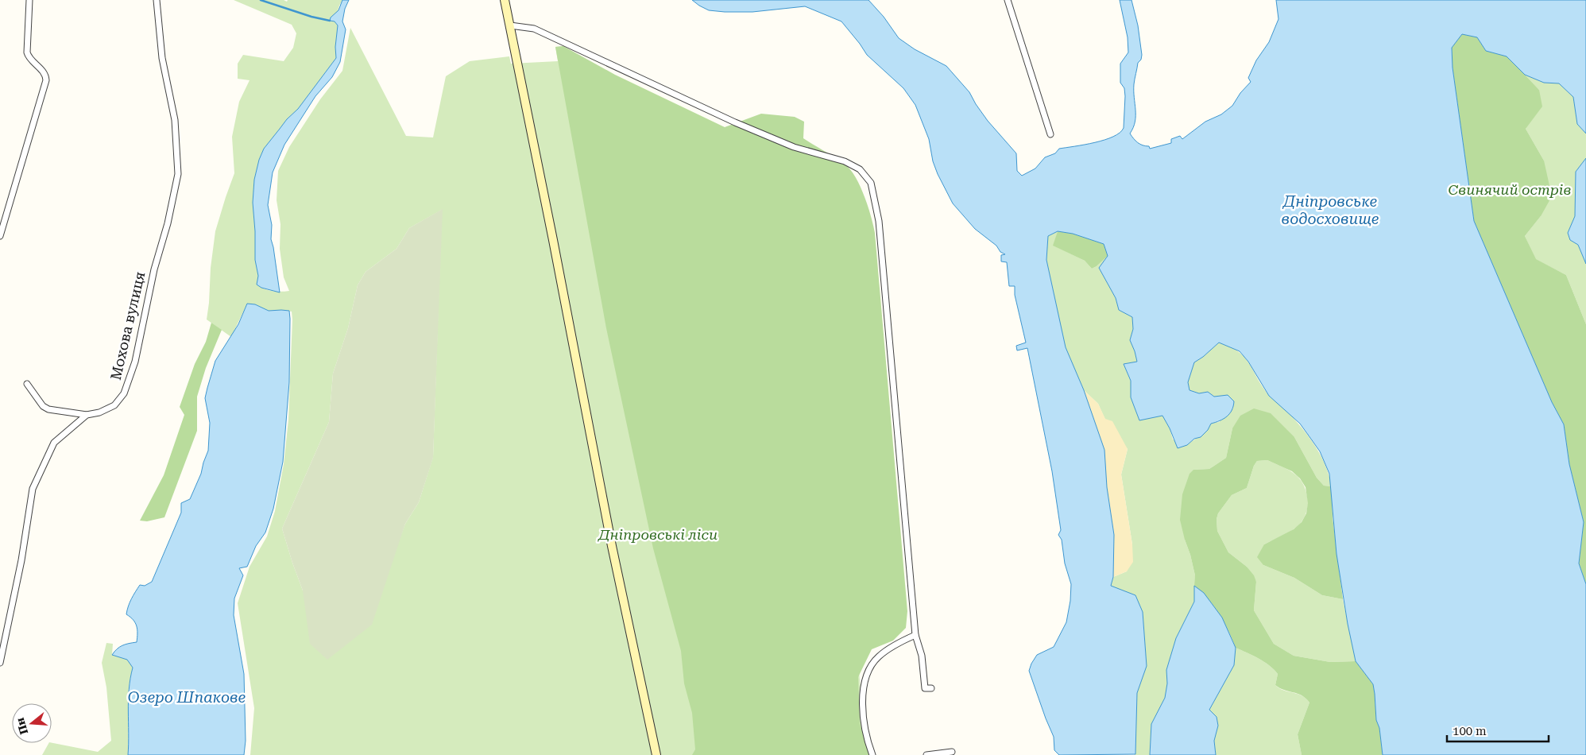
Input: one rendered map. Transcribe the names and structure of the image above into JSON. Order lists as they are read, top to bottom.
{
  "streets": {
    "street": ["Мохова вулиця"]
  },
  "water": ["Дніпровське водосховище", "Озеро Шпакове"],
  "parks": ["Свинячий острів", "Дніпровські ліси"],
  "scale_bar": "100 m",
  "north": "left"
}
